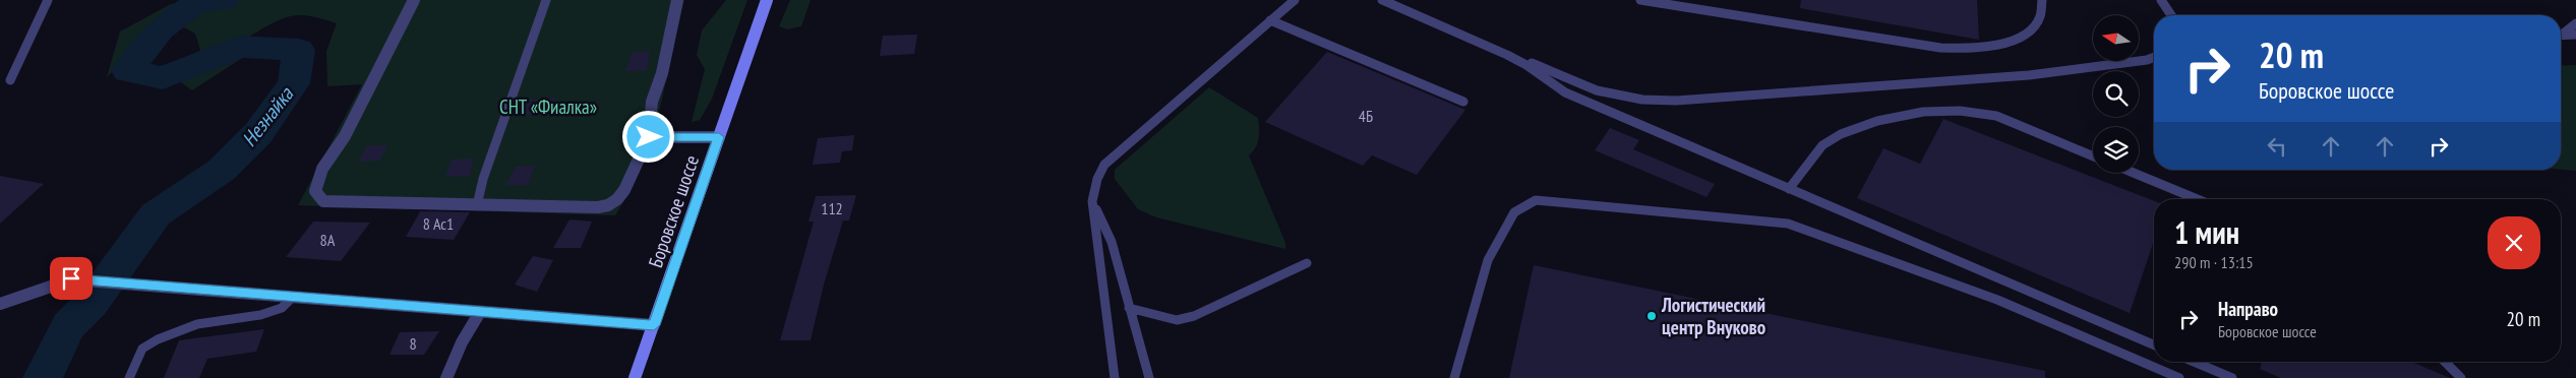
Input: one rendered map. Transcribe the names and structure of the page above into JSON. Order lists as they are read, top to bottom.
{
  "streets": {
    "main road": ["Боровское шоссе"]
  },
  "water": ["Незнайка"],
  "parks": ["СНТ «Фиалка»"],
  "places": ["Логистический центр Внуково"],
  "house_numbers": [
    "4Б",
    "112",
    "8 Ас1",
    "8А",
    "8"
  ],
  "north": "left",
  "page": {
    "turn": ["20 m", "Боровское шоссе"],
    "heading": ["1 мин", "290 m · 13:15"],
    "list": [
      {
        "name": "Направо",
        "note": "Боровское шоссе",
        "value": "20 m"
      }
    ]
  }
}
